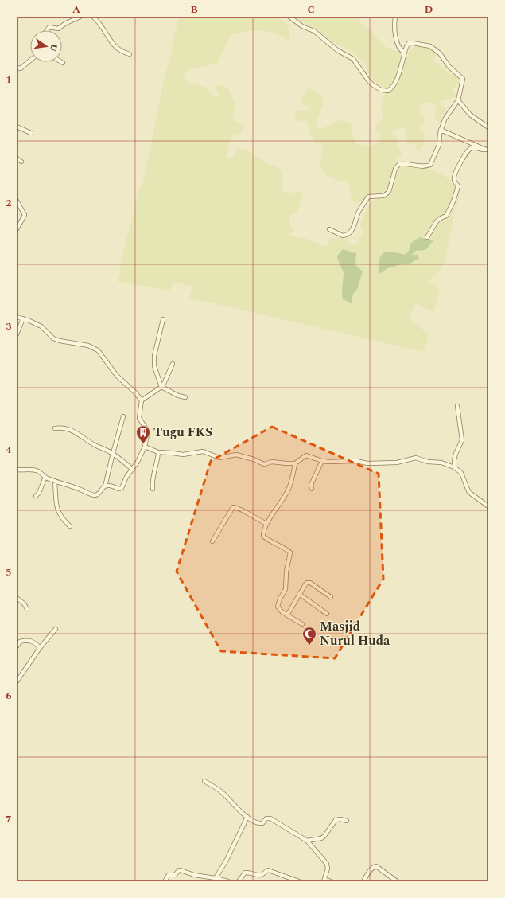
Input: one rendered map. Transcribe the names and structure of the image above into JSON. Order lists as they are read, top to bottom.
{
  "places": {
    "building": ["Tugu FKS"],
    "mosque": ["Masjid Nurul Huda"]
  },
  "north": "right",
  "grid": {
    "columns": [
      "A",
      "B",
      "C",
      "D"
    ],
    "rows": [
      "1",
      "2",
      "3",
      "4",
      "5",
      "6",
      "7"
    ]
  }
}
